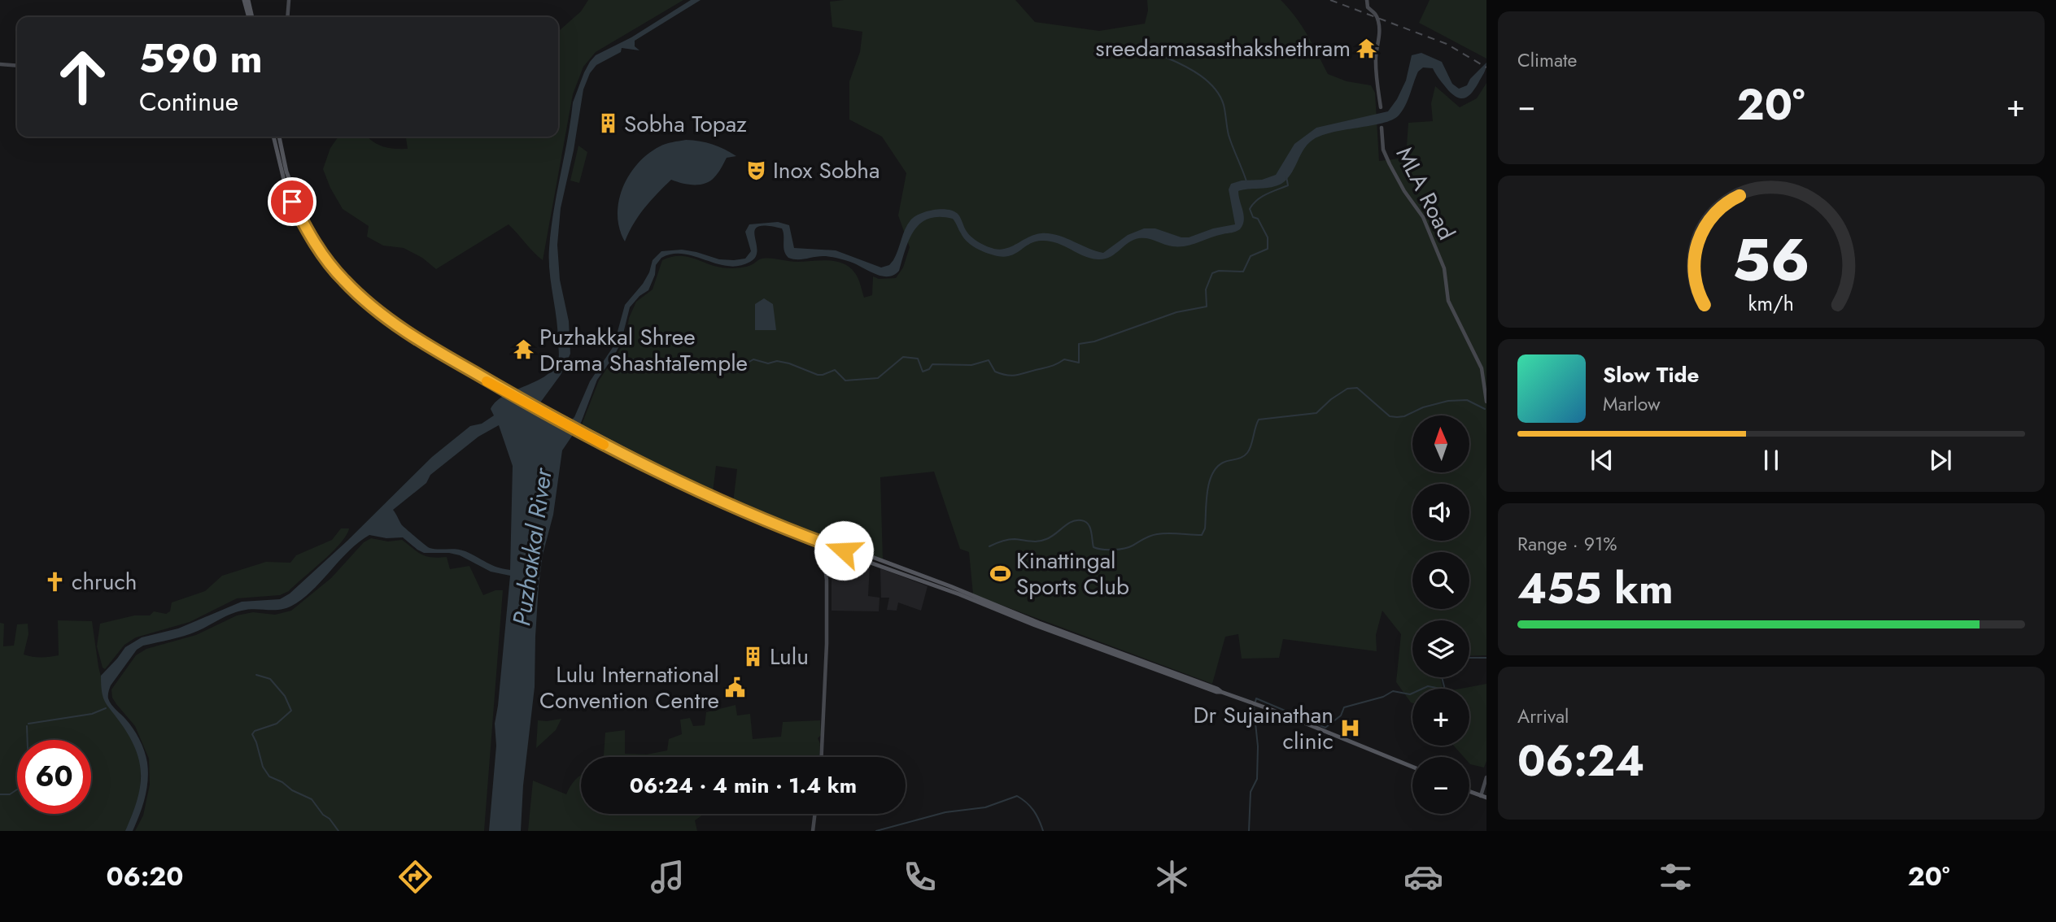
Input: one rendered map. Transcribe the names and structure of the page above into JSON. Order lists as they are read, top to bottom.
{
  "streets": {
    "street": ["MLA Road"]
  },
  "water": ["Puzhakkal River"],
  "places": {
    "temple": ["sreedarmasasthakshethram", "Puzhakkal Shree Drama ShashtaTemple"],
    "building": ["Sobha Topaz", "Lulu"],
    "theatre": ["Inox Sobha"],
    "sports": ["Kinattingal Sports Club"],
    "church": ["chruch"],
    "public building": ["Lulu International Convention Centre"],
    "hospital": ["Dr Sujainathan clinic"]
  },
  "north": "top",
  "page": {
    "tile": [
      "Climate",
      ["Range · 91%", "455 km"],
      ["Arrival", "06:24"]
    ],
    "turn": ["590 m", "Continue"],
    "heat": ["−", "20°", "+"],
    "song": ["Slow Tide", "Marlow"],
    "map_buttons": ["+", "−"],
    "limit": "60",
    "trip": "06:24 · 4 min · 1.4 km",
    "tabs": ["06:20", "20°"],
    "gauge": ["56", "km/h"]
  }
}
